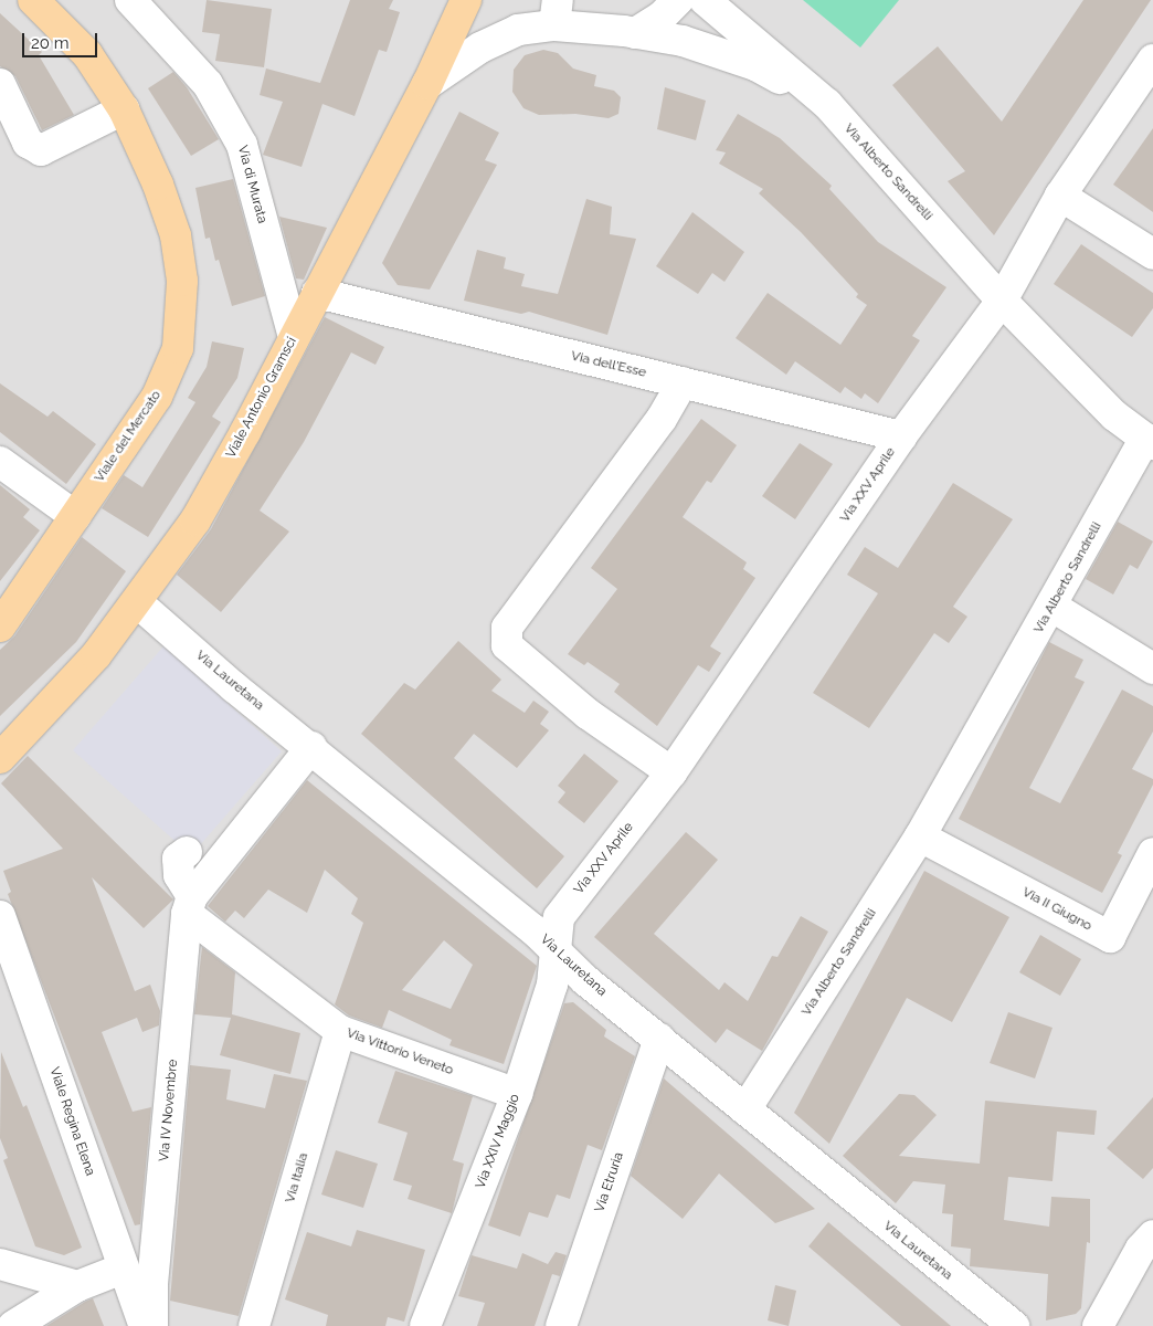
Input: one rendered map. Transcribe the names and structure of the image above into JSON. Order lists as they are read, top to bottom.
{
  "streets": {
    "main road": ["Viale Antonio Gramsci", "Viale del Mercato"],
    "street": [
      "Via Alberto Sandrelli",
      "Via di Murata",
      "Via dell'Esse",
      "Via XXV Aprile",
      "Via Lauretana",
      "Via II Giugno",
      "Via Vittorio Veneto",
      "Via IV Novembre",
      "Viale Regina Elena",
      "Via XXIV Maggio",
      "Via Italia",
      "Via Etruria"
    ]
  },
  "crossings": [
    ["Via Alberto Sandrelli", "Viale Antonio Gramsci"],
    ["Via Alberto Sandrelli", "Via XXV Aprile"],
    ["Via Alberto Sandrelli", "Via Lauretana"],
    ["Via Alberto Sandrelli", "Via II Giugno"],
    ["Via di Murata", "Viale Antonio Gramsci"],
    ["Via dell'Esse", "Viale Antonio Gramsci"],
    ["Via dell'Esse", "Via XXV Aprile"],
    ["Viale Antonio Gramsci", "Via Lauretana"],
    ["Via XXV Aprile", "Via Lauretana"],
    ["Via XXV Aprile", "Via XXIV Maggio"],
    ["Via Lauretana", "Via XXIV Maggio"],
    ["Via Lauretana", "Via Etruria"],
    ["Via Vittorio Veneto", "Via IV Novembre"],
    ["Via Vittorio Veneto", "Via XXIV Maggio"],
    ["Via Vittorio Veneto", "Via Italia"]
  ],
  "scale_bar": "20 m"
}
